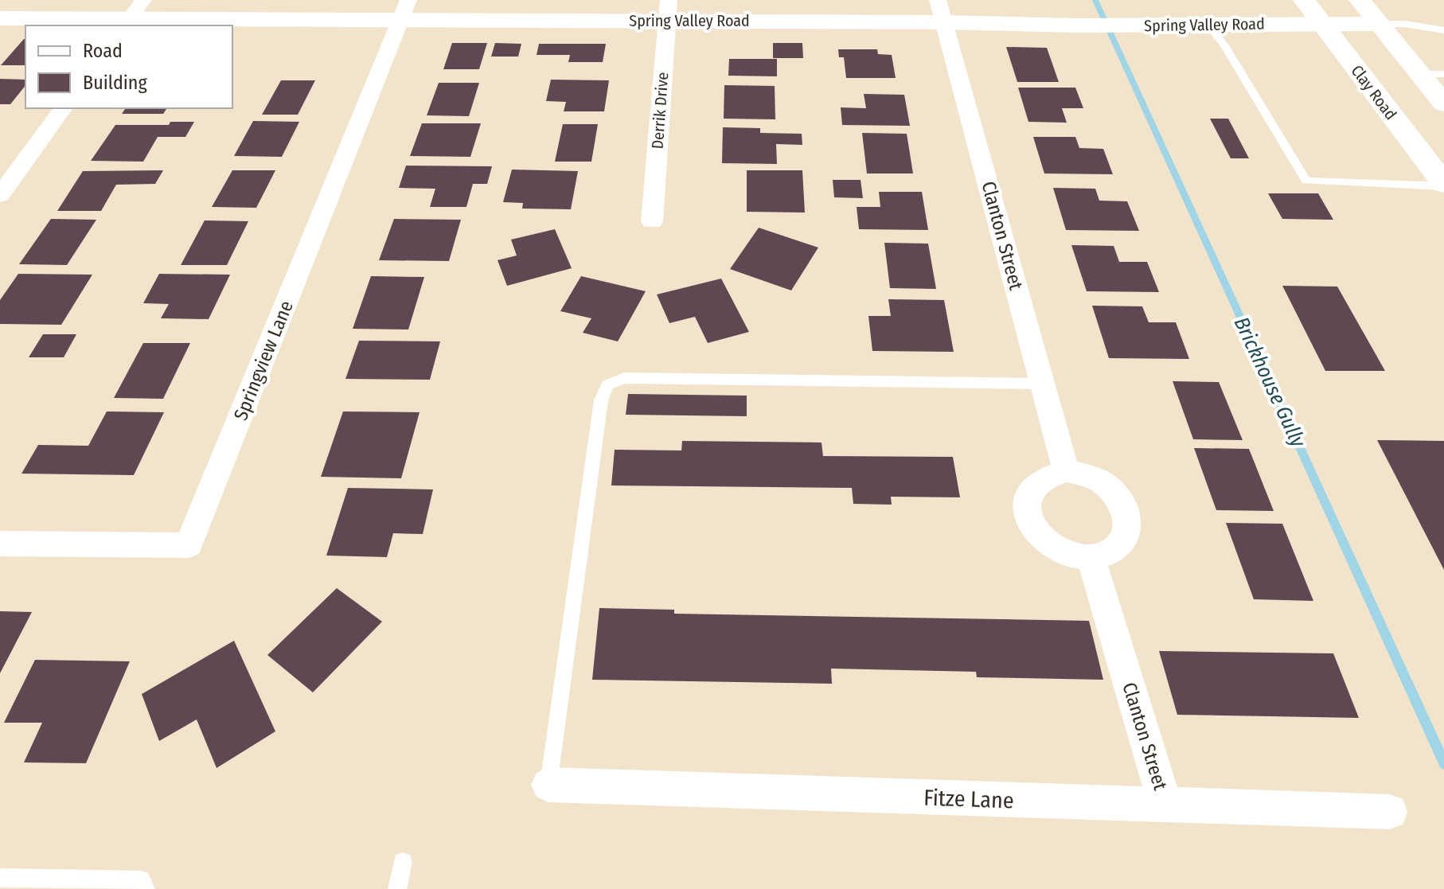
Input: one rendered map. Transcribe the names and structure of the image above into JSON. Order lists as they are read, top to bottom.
{
  "streets": {
    "street": [
      "Spring Valley Road",
      "Clay Road",
      "Derrik Drive",
      "Clanton Street",
      "Springview Lane",
      "Fitze Lane"
    ]
  },
  "crossings": [
    ["Spring Valley Road", "Clay Road"],
    ["Spring Valley Road", "Derrik Drive"],
    ["Spring Valley Road", "Clanton Street"],
    ["Spring Valley Road", "Springview Lane"],
    ["Clanton Street", "Fitze Lane"]
  ],
  "water": ["Brickhouse Gully"],
  "legend": ["Road", "Building"]
}
